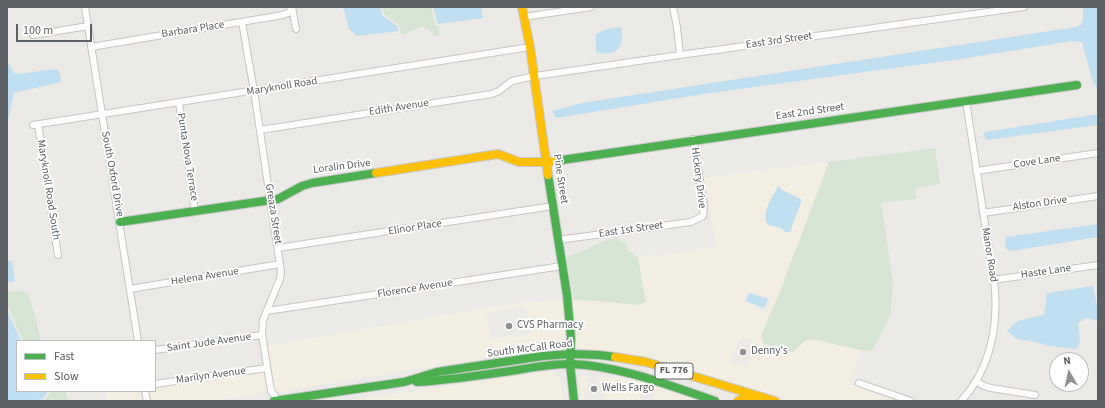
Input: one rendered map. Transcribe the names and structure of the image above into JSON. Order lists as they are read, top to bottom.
{
  "streets": {
    "main road": [
      "East 2nd Street",
      "Loralin Drive",
      "Pine Street",
      "South McCall Road",
      "FL 776"
    ],
    "street": [
      "Barbara Place",
      "East 3rd Street",
      "Maryknoll Road",
      "Edith Avenue",
      "Punta Nova Terrace",
      "Cove Lane",
      "South Oxford Drive",
      "Hickory Drive",
      "Maryknoll Road South",
      "Alston Drive",
      "Greaza Street",
      "Elinor Place",
      "East 1st Street",
      "Manor Road",
      "Haste Lane",
      "Helena Avenue",
      "Florence Avenue",
      "Saint Jude Avenue",
      "Marilyn Avenue"
    ]
  },
  "crossings": [
    ["Barbara Place", "South Oxford Drive"],
    ["Barbara Place", "Greaza Street"],
    ["East 3rd Street", "Edith Avenue"],
    ["East 3rd Street", "Pine Street"],
    ["Maryknoll Road", "Punta Nova Terrace"],
    ["Maryknoll Road", "South Oxford Drive"],
    ["Maryknoll Road", "Pine Street"],
    ["Maryknoll Road", "Maryknoll Road South"],
    ["Maryknoll Road", "Greaza Street"],
    ["Edith Avenue", "Pine Street"],
    ["Edith Avenue", "Greaza Street"],
    ["East 2nd Street", "Loralin Drive"],
    ["East 2nd Street", "Hickory Drive"],
    ["East 2nd Street", "Pine Street"],
    ["East 2nd Street", "Manor Road"],
    ["Punta Nova Terrace", "Loralin Drive"],
    ["Cove Lane", "Manor Road"],
    ["Loralin Drive", "South Oxford Drive"],
    ["Loralin Drive", "Pine Street"],
    ["Loralin Drive", "Greaza Street"],
    ["South Oxford Drive", "Helena Avenue"],
    ["Hickory Drive", "East 1st Street"],
    ["Pine Street", "Elinor Place"],
    ["Pine Street", "East 1st Street"],
    ["Pine Street", "Florence Avenue"],
    ["Pine Street", "South McCall Road"],
    ["Alston Drive", "Manor Road"],
    ["Greaza Street", "Elinor Place"],
    ["Greaza Street", "Helena Avenue"],
    ["Greaza Street", "Florence Avenue"],
    ["Greaza Street", "Saint Jude Avenue"],
    ["Greaza Street", "South McCall Road"],
    ["Greaza Street", "Marilyn Avenue"],
    ["Manor Road", "Haste Lane"]
  ],
  "places": ["CVS Pharmacy", "Denny's", "Wells Fargo"],
  "legend": ["Fast", "Slow"],
  "scale_bar": "100 m",
  "north": "top"
}
